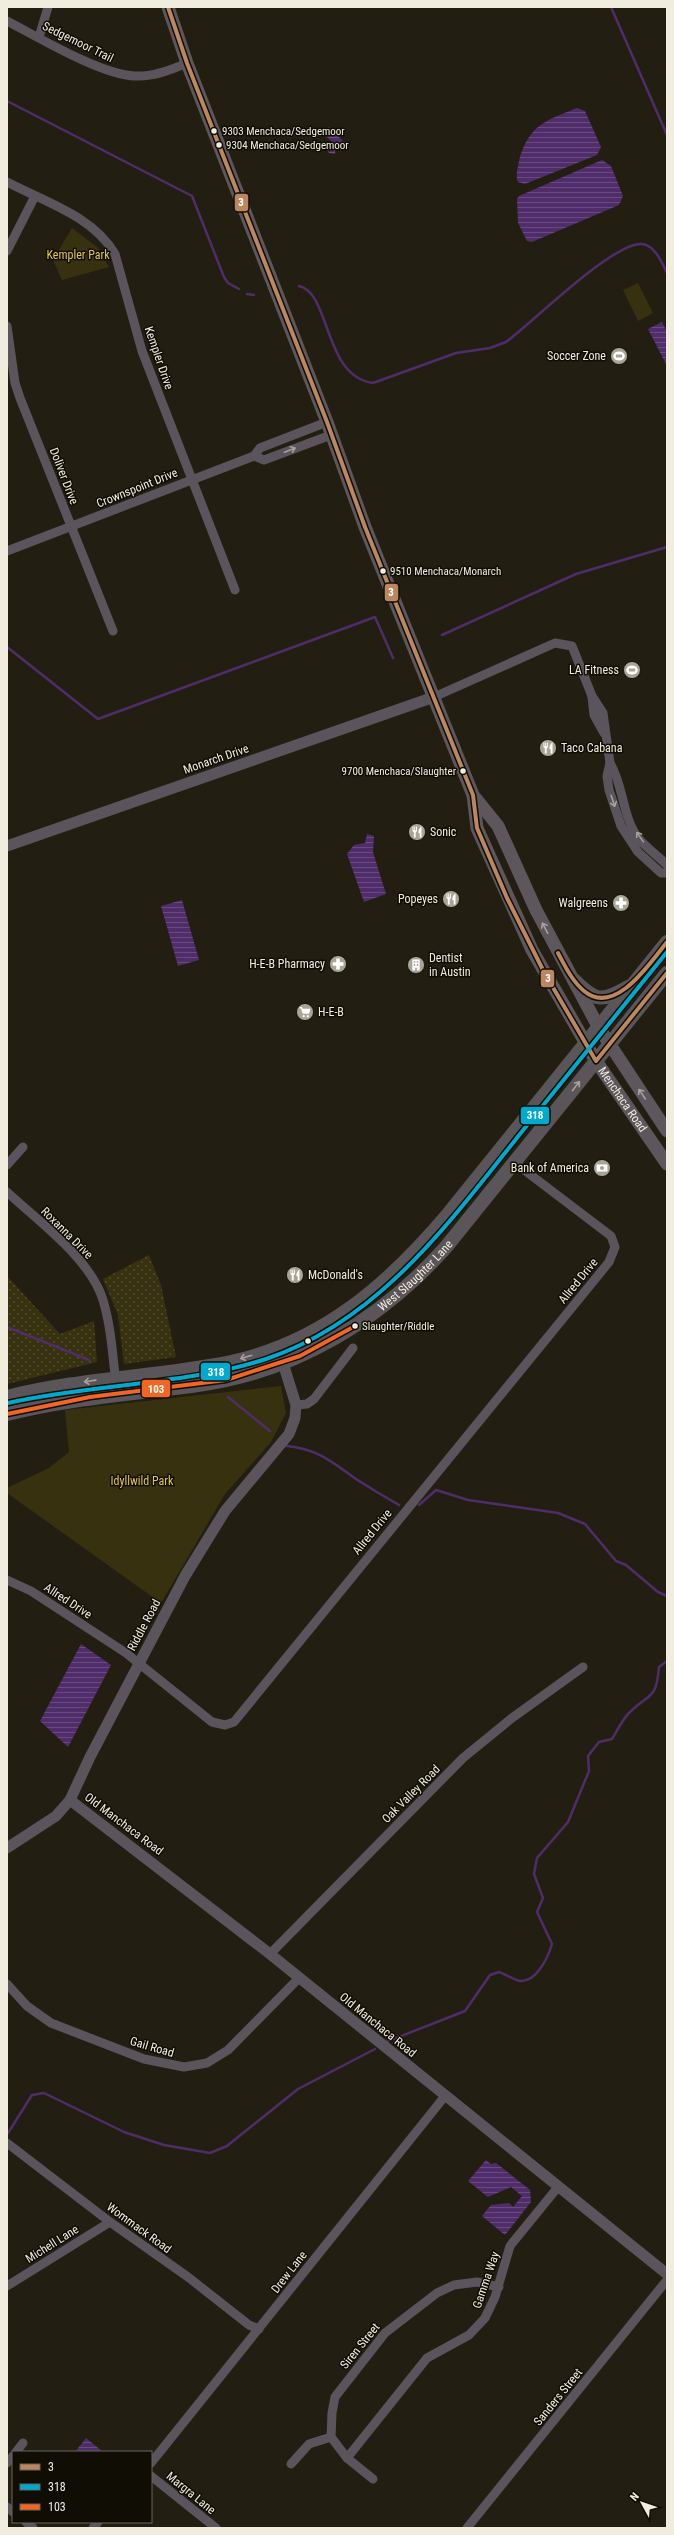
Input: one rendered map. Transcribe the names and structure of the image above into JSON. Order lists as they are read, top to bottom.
{
  "streets": {
    "main road": ["Menchaca Road", "West Slaughter Lane"],
    "street": [
      "Sedgemoor Trail",
      "Kempler Drive",
      "Doliver Drive",
      "Crownspoint Drive",
      "Monarch Drive",
      "Roxanna Drive",
      "Allred Drive",
      "Riddle Road",
      "Oak Valley Road",
      "Old Manchaca Road",
      "Gail Road",
      "Wommack Road",
      "Michell Lane",
      "Drew Lane",
      "Gamma Way",
      "Siren Street",
      "Sanders Street",
      "Margra Lane"
    ]
  },
  "crossings": [
    ["Sedgemoor Trail", "Menchaca Road"],
    ["Kempler Drive", "Crownspoint Drive"],
    ["Doliver Drive", "Crownspoint Drive"],
    ["Crownspoint Drive", "Menchaca Road"],
    ["Monarch Drive", "Menchaca Road"],
    ["Menchaca Road", "West Slaughter Lane"],
    ["Roxanna Drive", "West Slaughter Lane"],
    ["West Slaughter Lane", "Allred Drive"],
    ["West Slaughter Lane", "Riddle Road"],
    ["Allred Drive", "Riddle Road"],
    ["Riddle Road", "Old Manchaca Road"],
    ["Oak Valley Road", "Old Manchaca Road"],
    ["Old Manchaca Road", "Gail Road"],
    ["Old Manchaca Road", "Drew Lane"],
    ["Old Manchaca Road", "Gamma Way"],
    ["Wommack Road", "Michell Lane"],
    ["Wommack Road", "Drew Lane"],
    ["Gamma Way", "Siren Street"]
  ],
  "parks": ["Kempler Park", "Idyllwild Park"],
  "places": {
    "other": [
      "9303 Menchaca/Sedgemoor",
      "9304 Menchaca/Sedgemoor",
      "9510 Menchaca/Monarch",
      "9700 Menchaca/Slaughter",
      "Slaughter/Riddle"
    ],
    "sports": ["Soccer Zone", "LA Fitness"],
    "restaurant": [
      "Taco Cabana",
      "Sonic",
      "Popeyes",
      "McDonald's"
    ],
    "pharmacy": ["Walgreens", "H-E-B Pharmacy"],
    "building": ["Dentist in Austin"],
    "supermarket": ["H-E-B"],
    "bank": ["Bank of America"]
  },
  "lines": ["transit line 3", "transit line 318", "transit line 103"],
  "legend": ["3", "318", "103"],
  "north": "top left"
}
